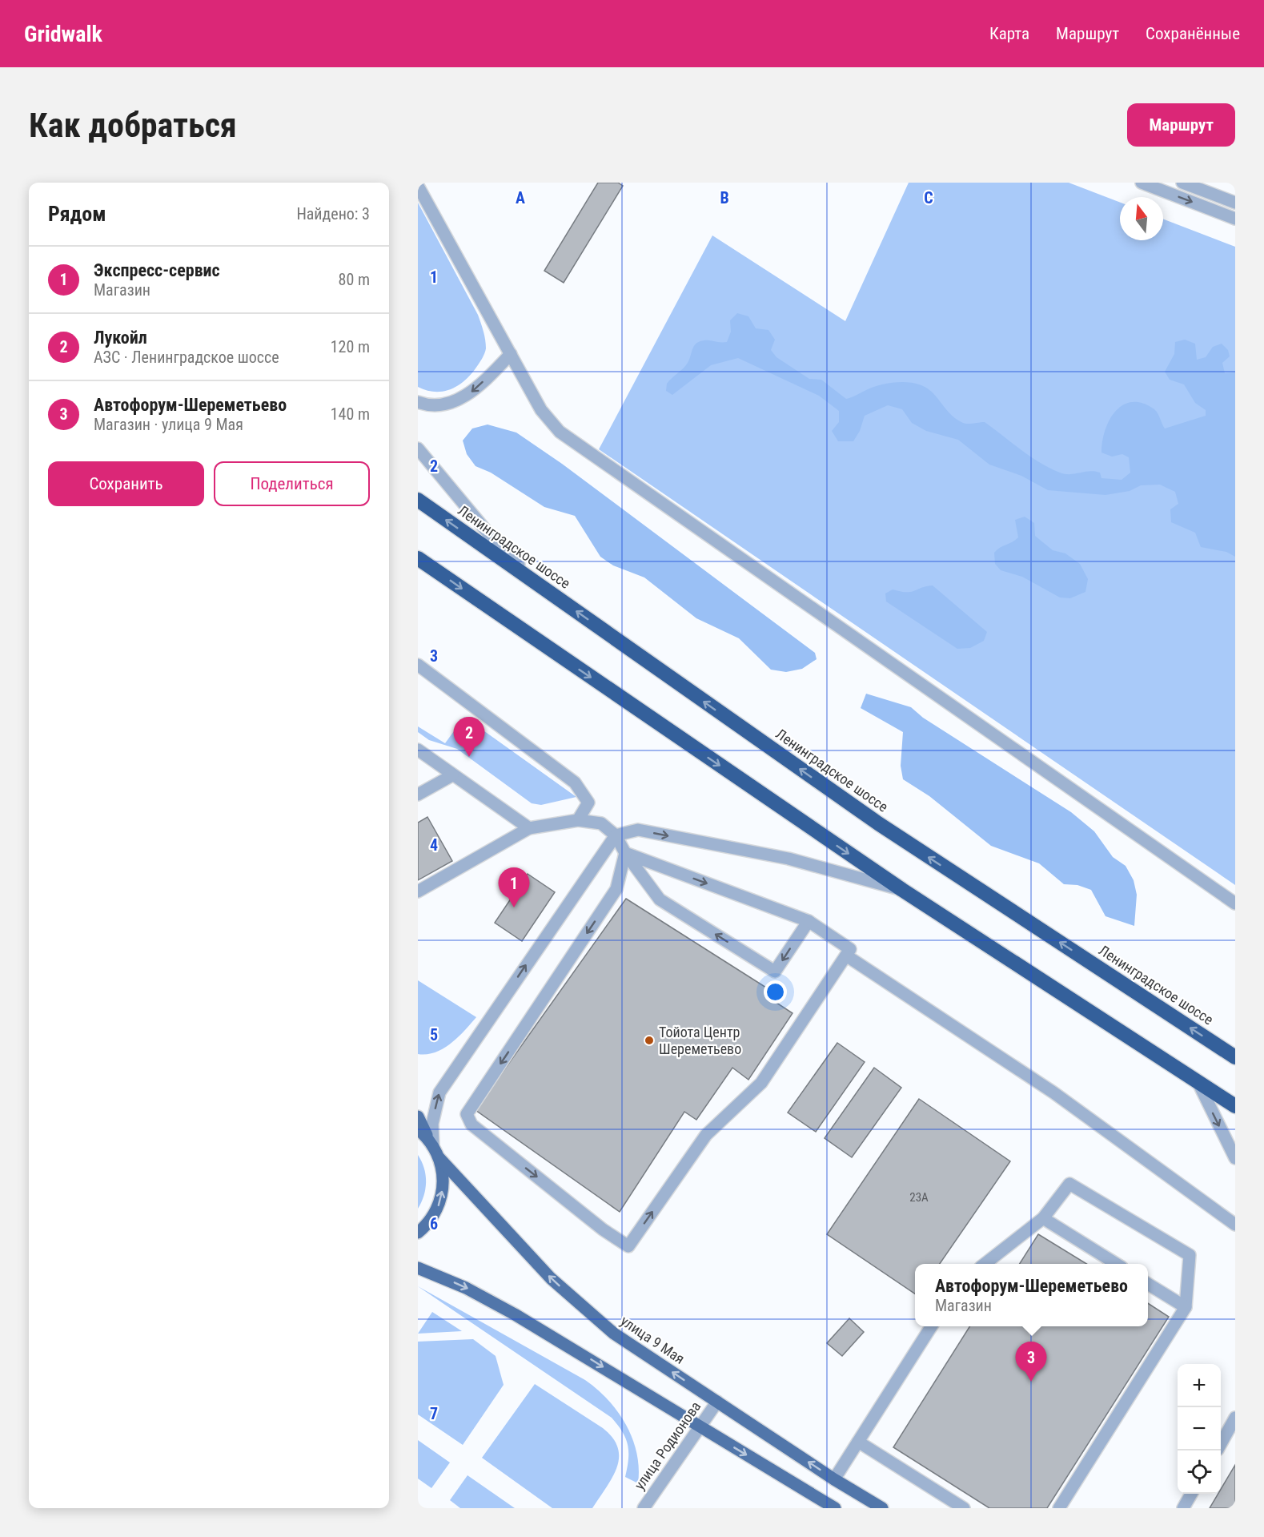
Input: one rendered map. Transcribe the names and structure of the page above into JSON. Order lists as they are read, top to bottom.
{
  "streets": {
    "highway": ["Ленинградское шоссе"],
    "main road": ["улица 9 Мая"],
    "street": ["улица Родионова"]
  },
  "crossings": [
    ["улица 9 Мая", "улица Родионова"]
  ],
  "places": ["Тойота Центр Шереметьево"],
  "house_numbers": ["23А"],
  "north": "top",
  "page": {
    "header": "Gridwalk",
    "nav": ["Карта", "Маршрут", "Сохранённые"],
    "buttons": [
      "Маршрут",
      ["Сохранить", "Поделиться"]
    ],
    "title": "Как добраться",
    "heading": ["Рядом", "Найдено: 3"],
    "list": [
      {
        "mark": "1",
        "name": "Экспресс-сервис",
        "note": "Магазин",
        "value": "80 m"
      },
      {
        "mark": "2",
        "name": "Лукойл",
        "note": "АЗС · Ленинградское шоссе",
        "value": "120 m"
      },
      {
        "mark": "3",
        "name": "Автофорум-Шереметьево",
        "note": "Магазин · улица 9 Мая",
        "value": "140 m"
      }
    ],
    "pins": ["2", "1", "3"],
    "popup": ["Автофорум-Шереметьево", "Магазин"],
    "map_buttons": ["+", "−"]
  },
  "grid": {
    "columns": ["A", "B", "C"],
    "rows": [
      "1",
      "2",
      "3",
      "4",
      "5",
      "6",
      "7"
    ]
  }
}
